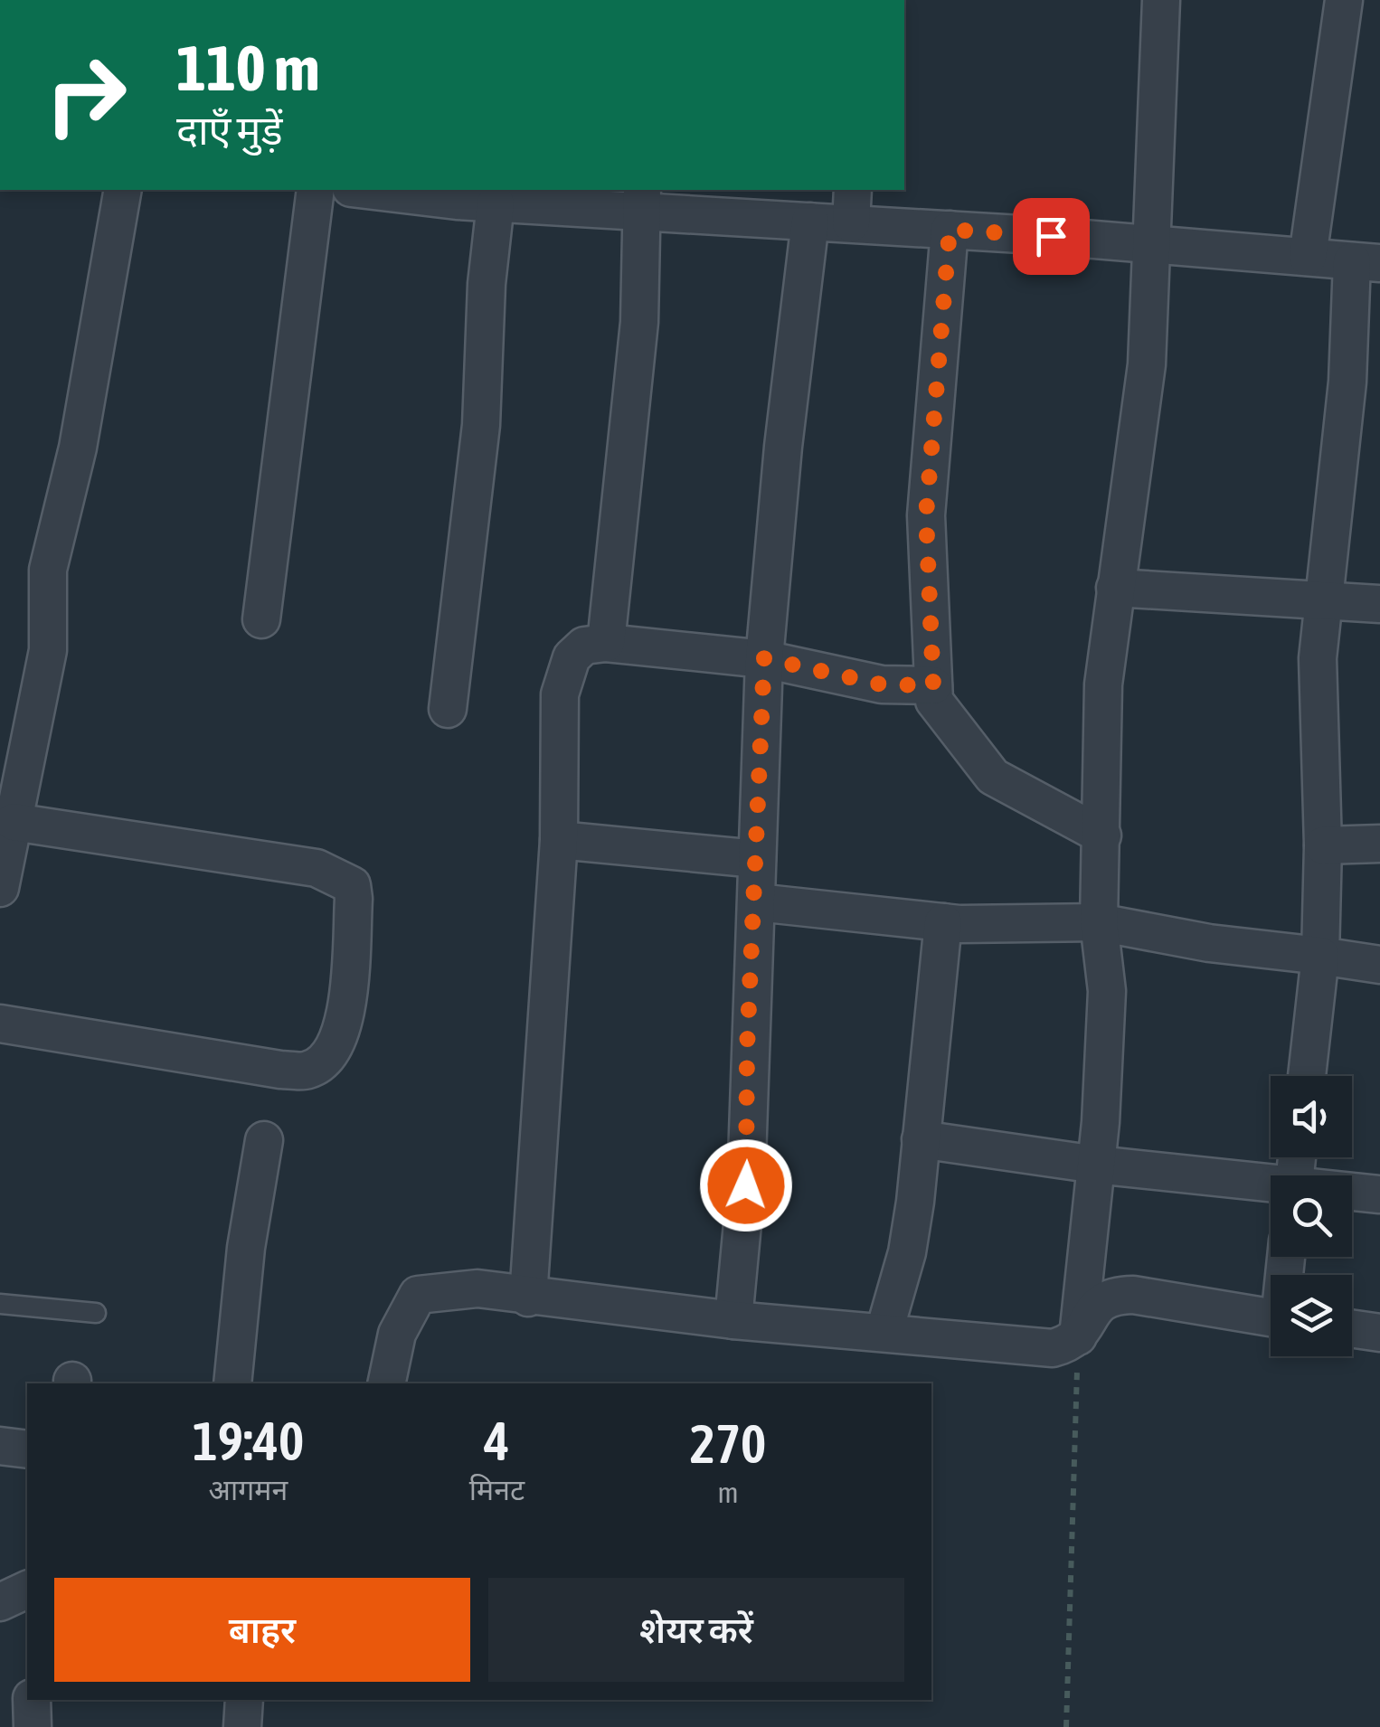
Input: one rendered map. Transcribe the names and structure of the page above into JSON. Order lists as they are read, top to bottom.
{
  "page": {
    "turn": ["110 m", "दाएँ मुड़ें"],
    "eta": [
      "19:40",
      "आगमन",
      "4",
      "मिनट",
      "270",
      "m"
    ],
    "buttons": ["बाहर", "शेयर करें"]
  }
}
